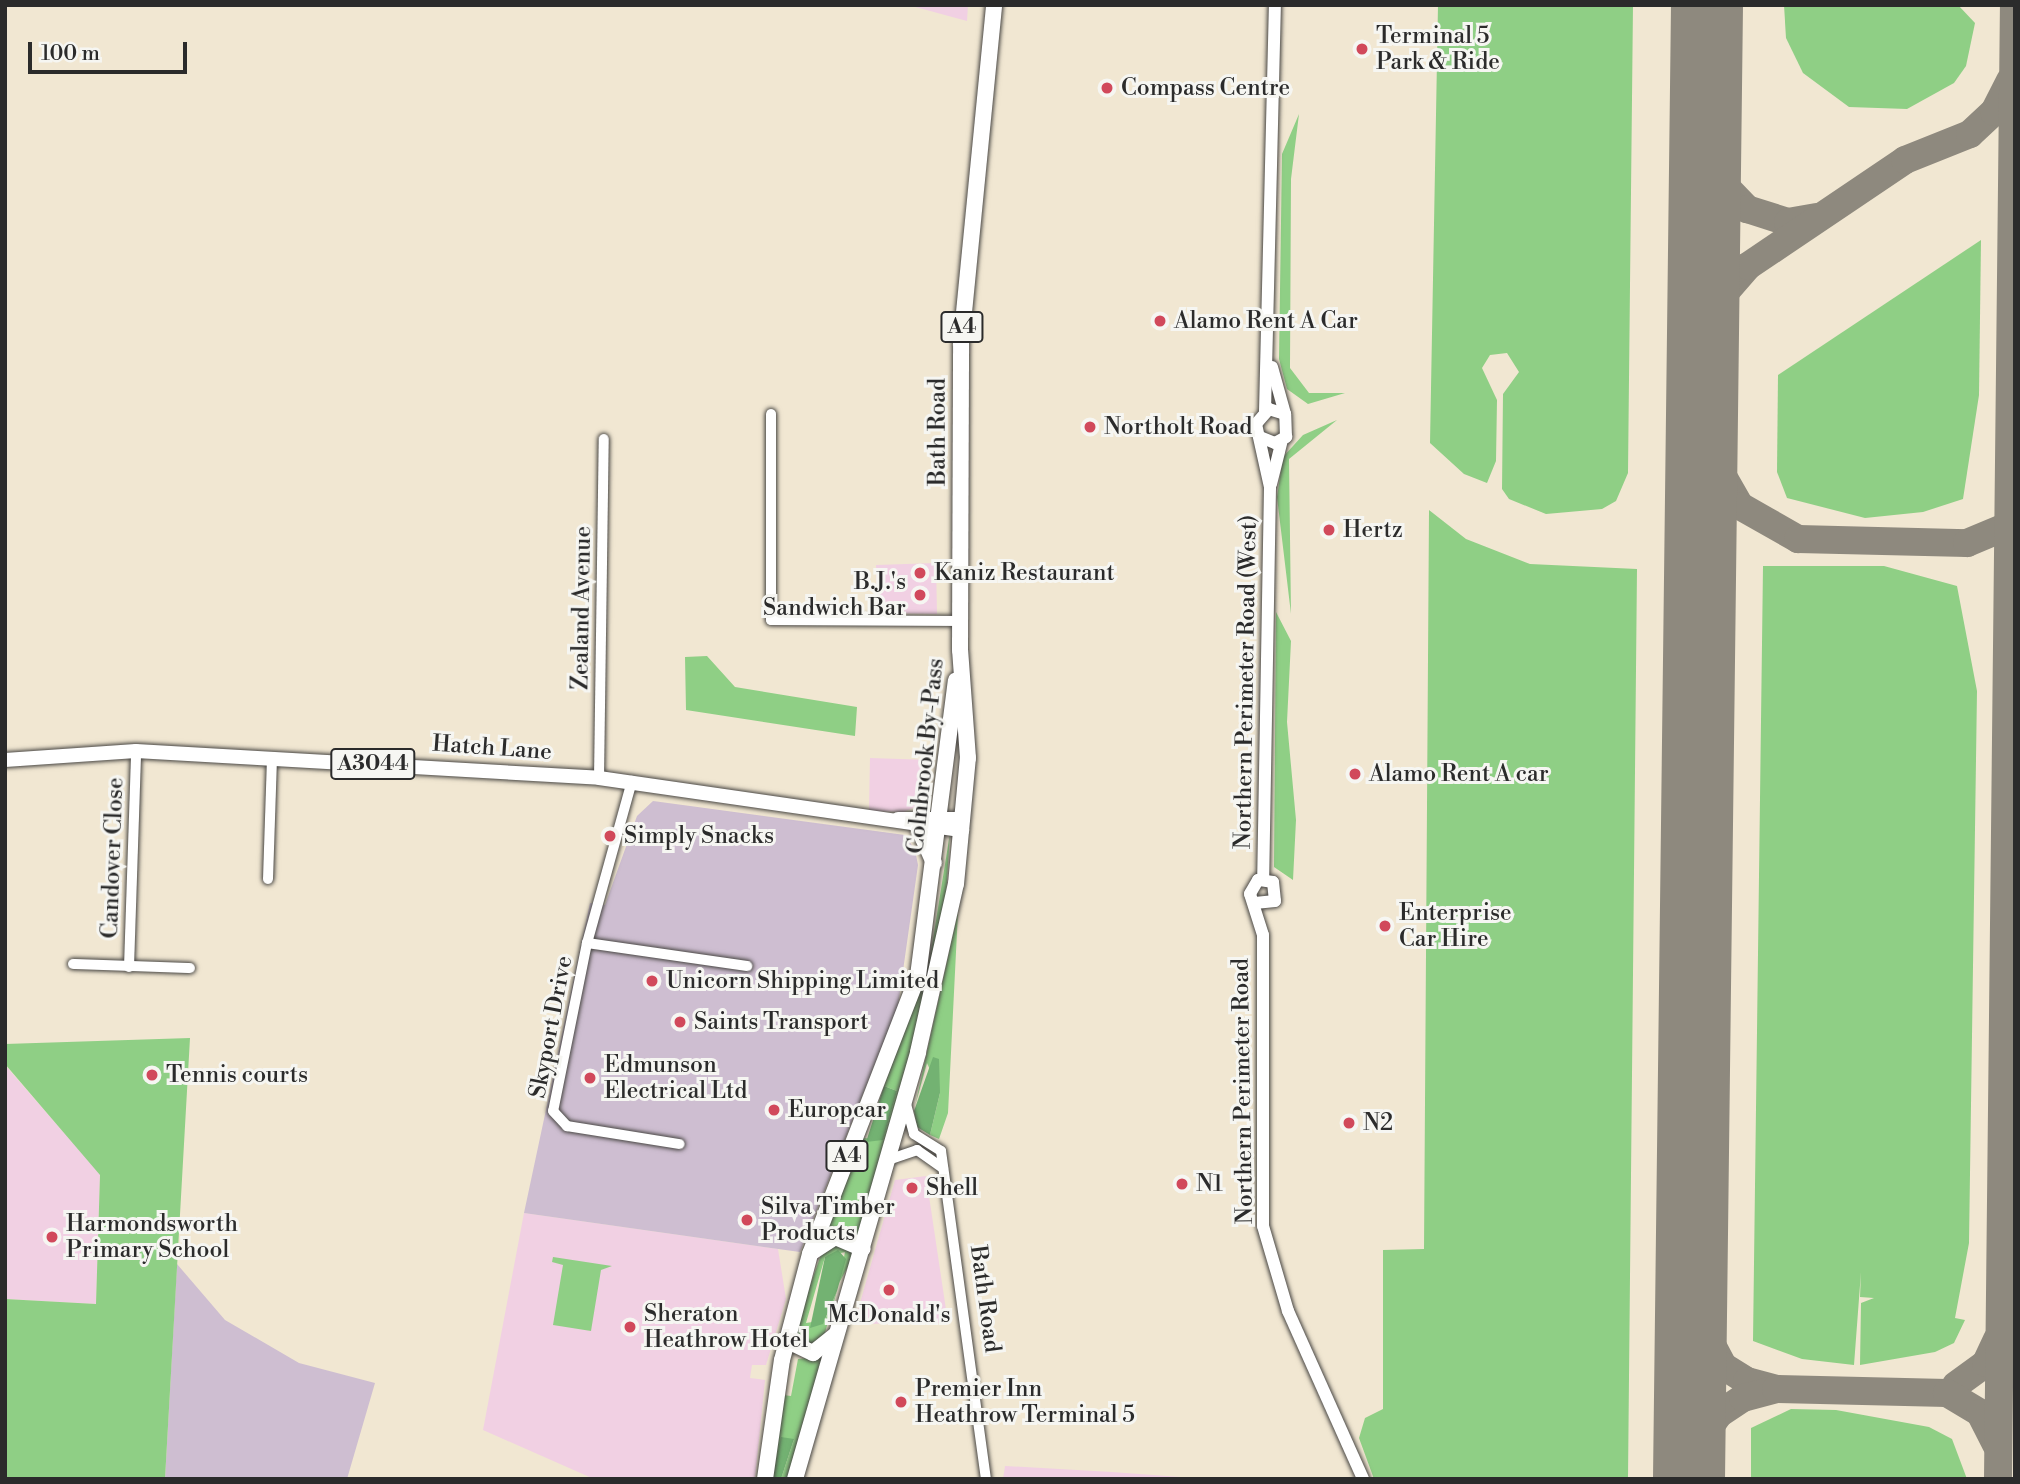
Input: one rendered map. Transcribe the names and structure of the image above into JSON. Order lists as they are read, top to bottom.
{
  "streets": {
    "highway": ["A4", "Bath Road", "Colnbrook By-Pass"],
    "main road": ["Hatch Lane", "A3044"],
    "street": [
      "Zealand Avenue",
      "Northern Perimeter Road (West)",
      "Candover Close",
      "Skyport Drive",
      "Northern Perimeter Road"
    ]
  },
  "crossings": [
    ["Bath Road", "Colnbrook By-Pass"],
    ["Zealand Avenue", "Hatch Lane"],
    ["Hatch Lane", "Colnbrook By-Pass"],
    ["Hatch Lane", "Candover Close"],
    ["Hatch Lane", "Skyport Drive"]
  ],
  "places": [
    "Terminal 5 Park & Ride",
    "Compass Centre",
    "Alamo Rent A Car",
    "Northolt Road",
    "Hertz",
    "Kaniz Restaurant",
    "B.J.'s Sandwich Bar",
    "Alamo Rent A car",
    "Simply Snacks",
    "Enterprise Car Hire",
    "Unicorn Shipping Limited",
    "Saints Transport",
    "Tennis courts",
    "Edmunson Electrical Ltd",
    "Europcar",
    "N2",
    "N1",
    "Shell",
    "Silva Timber Products",
    "Harmondsworth Primary School",
    "McDonald's",
    "Sheraton Heathrow Hotel",
    "Premier Inn Heathrow Terminal 5"
  ],
  "scale_bar": "100 m"
}
